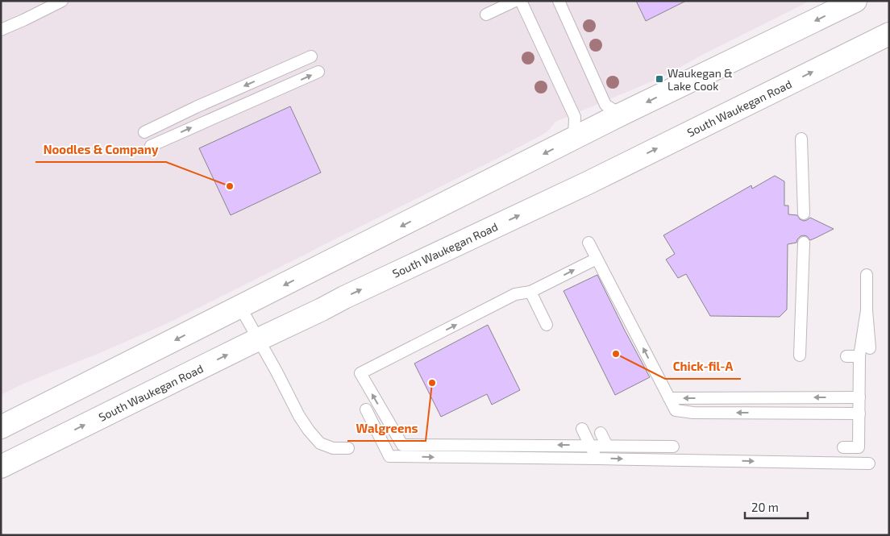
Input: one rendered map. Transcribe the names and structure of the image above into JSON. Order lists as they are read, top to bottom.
{
  "streets": {
    "main road": ["South Waukegan Road"]
  },
  "places": {
    "transit": ["Waukegan & Lake Cook"],
    "other": ["Noodles & Company", "Chick-fil-A", "Walgreens"]
  },
  "scale_bar": "20 m"
}
